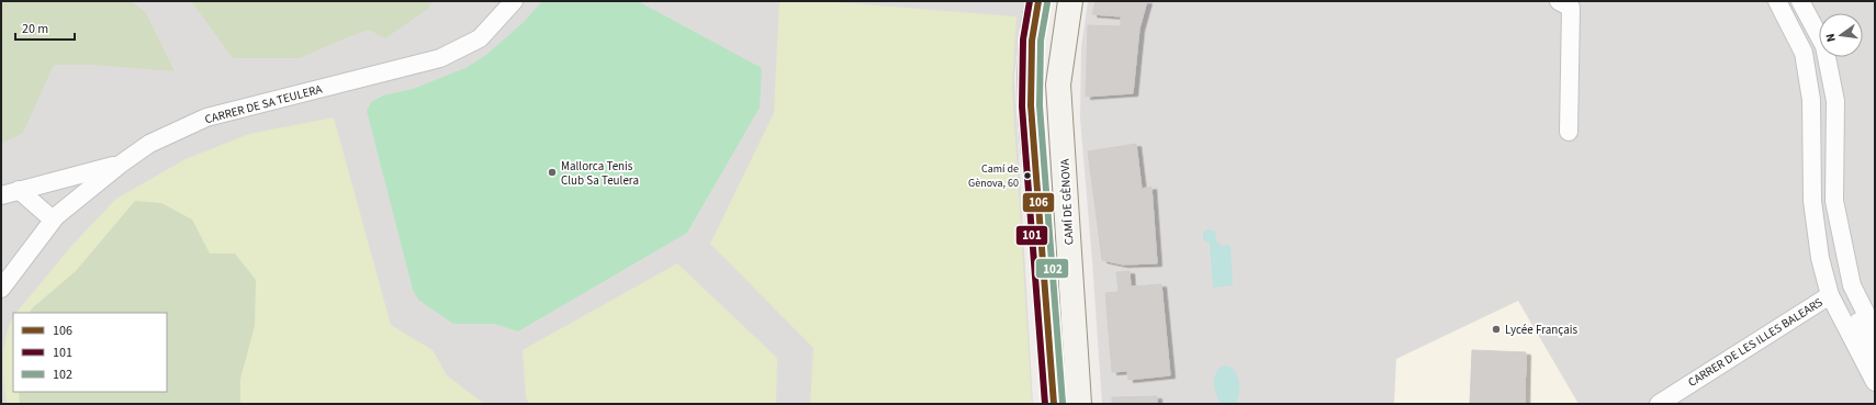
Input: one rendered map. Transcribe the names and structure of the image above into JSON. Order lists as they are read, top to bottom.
{
  "streets": {
    "street": ["CARRER DE SA TEULERA", "CAMÍ DE GÈNOVA", "CARRER DE LES ILLES BALEARS"]
  },
  "places": ["Mallorca Tenis Club Sa Teulera", "Camí de Gènova, 60", "Lycée Français"],
  "lines": ["transit line 106", "transit line 101", "transit line 102"],
  "legend": ["106", "101", "102"],
  "scale_bar": "20 m",
  "north": "left"
}
